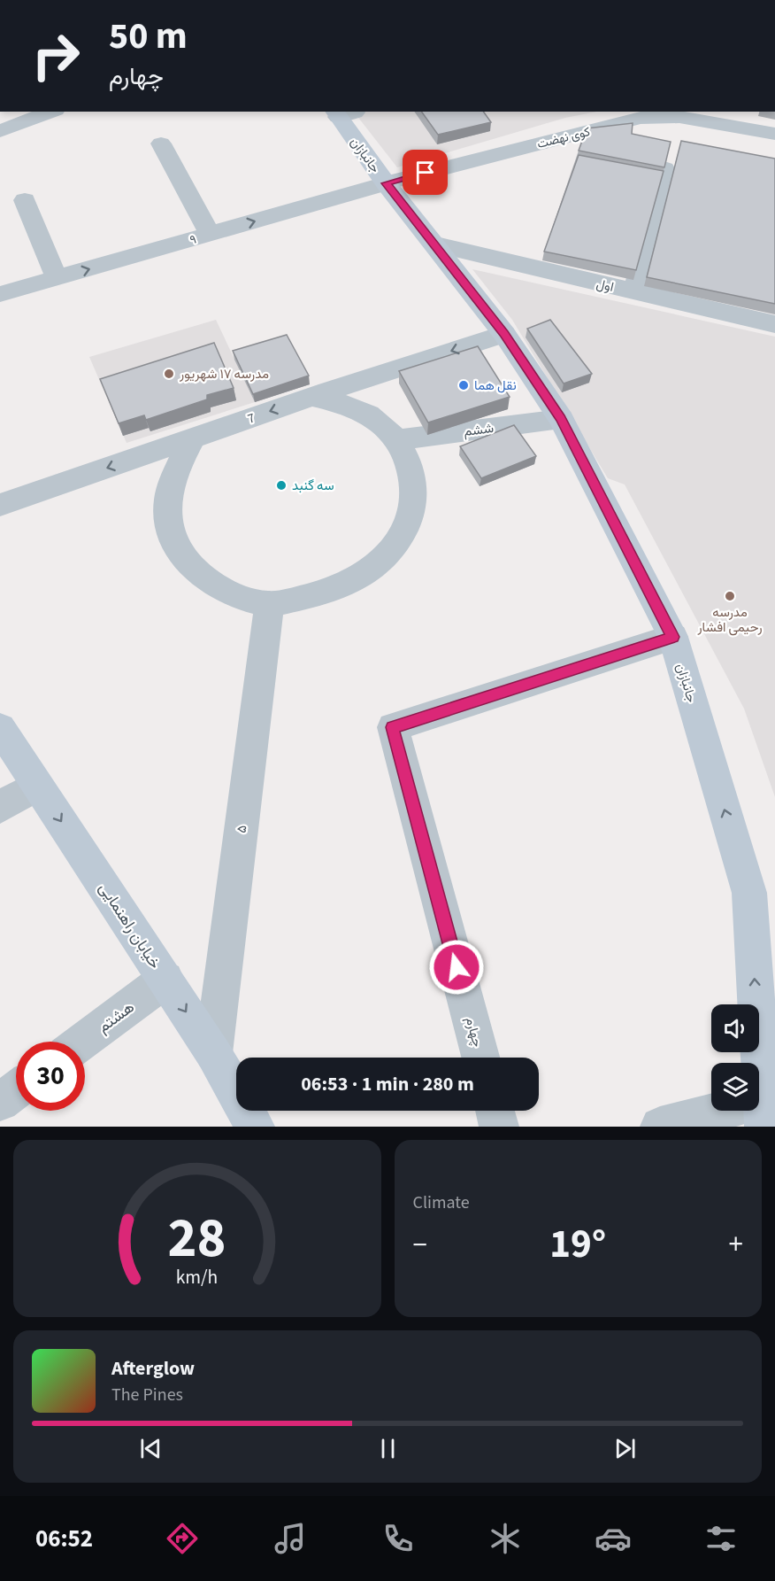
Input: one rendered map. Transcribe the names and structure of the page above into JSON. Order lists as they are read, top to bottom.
{
  "streets": {
    "main road": ["جانبازان", "خیابان راهنمایی"],
    "street": [
      "کوی نهضت",
      "۹",
      "اول",
      "7",
      "ششم",
      "۵",
      "هشتم",
      "چهارم"
    ]
  },
  "crossings": [
    ["کوی نهضت", "جانبازان"],
    ["کوی نهضت", "۹"],
    ["جانبازان", "۹"],
    ["جانبازان", "اول"],
    ["جانبازان", "7"],
    ["جانبازان", "ششم"],
    ["جانبازان", "چهارم"],
    ["۵", "خیابان راهنمایی"],
    ["خیابان راهنمایی", "هشتم"]
  ],
  "one_way": [
    "جانبازان",
    "۹",
    "7",
    "خیابان راهنمایی"
  ],
  "places": [
    "مدرسه ۱۷ شهریور",
    "نقل هما",
    "سه گنبد",
    "مدرسه رحیمی افشار"
  ],
  "page": {
    "turn": ["50 m", "چهارم"],
    "limit": "30",
    "trip": "06:53 · 1 min · 280 m",
    "tile": "Climate",
    "heat": ["−", "19°", "+"],
    "song": ["Afterglow", "The Pines"],
    "tabs": "06:52",
    "gauge": ["28", "km/h"]
  }
}
